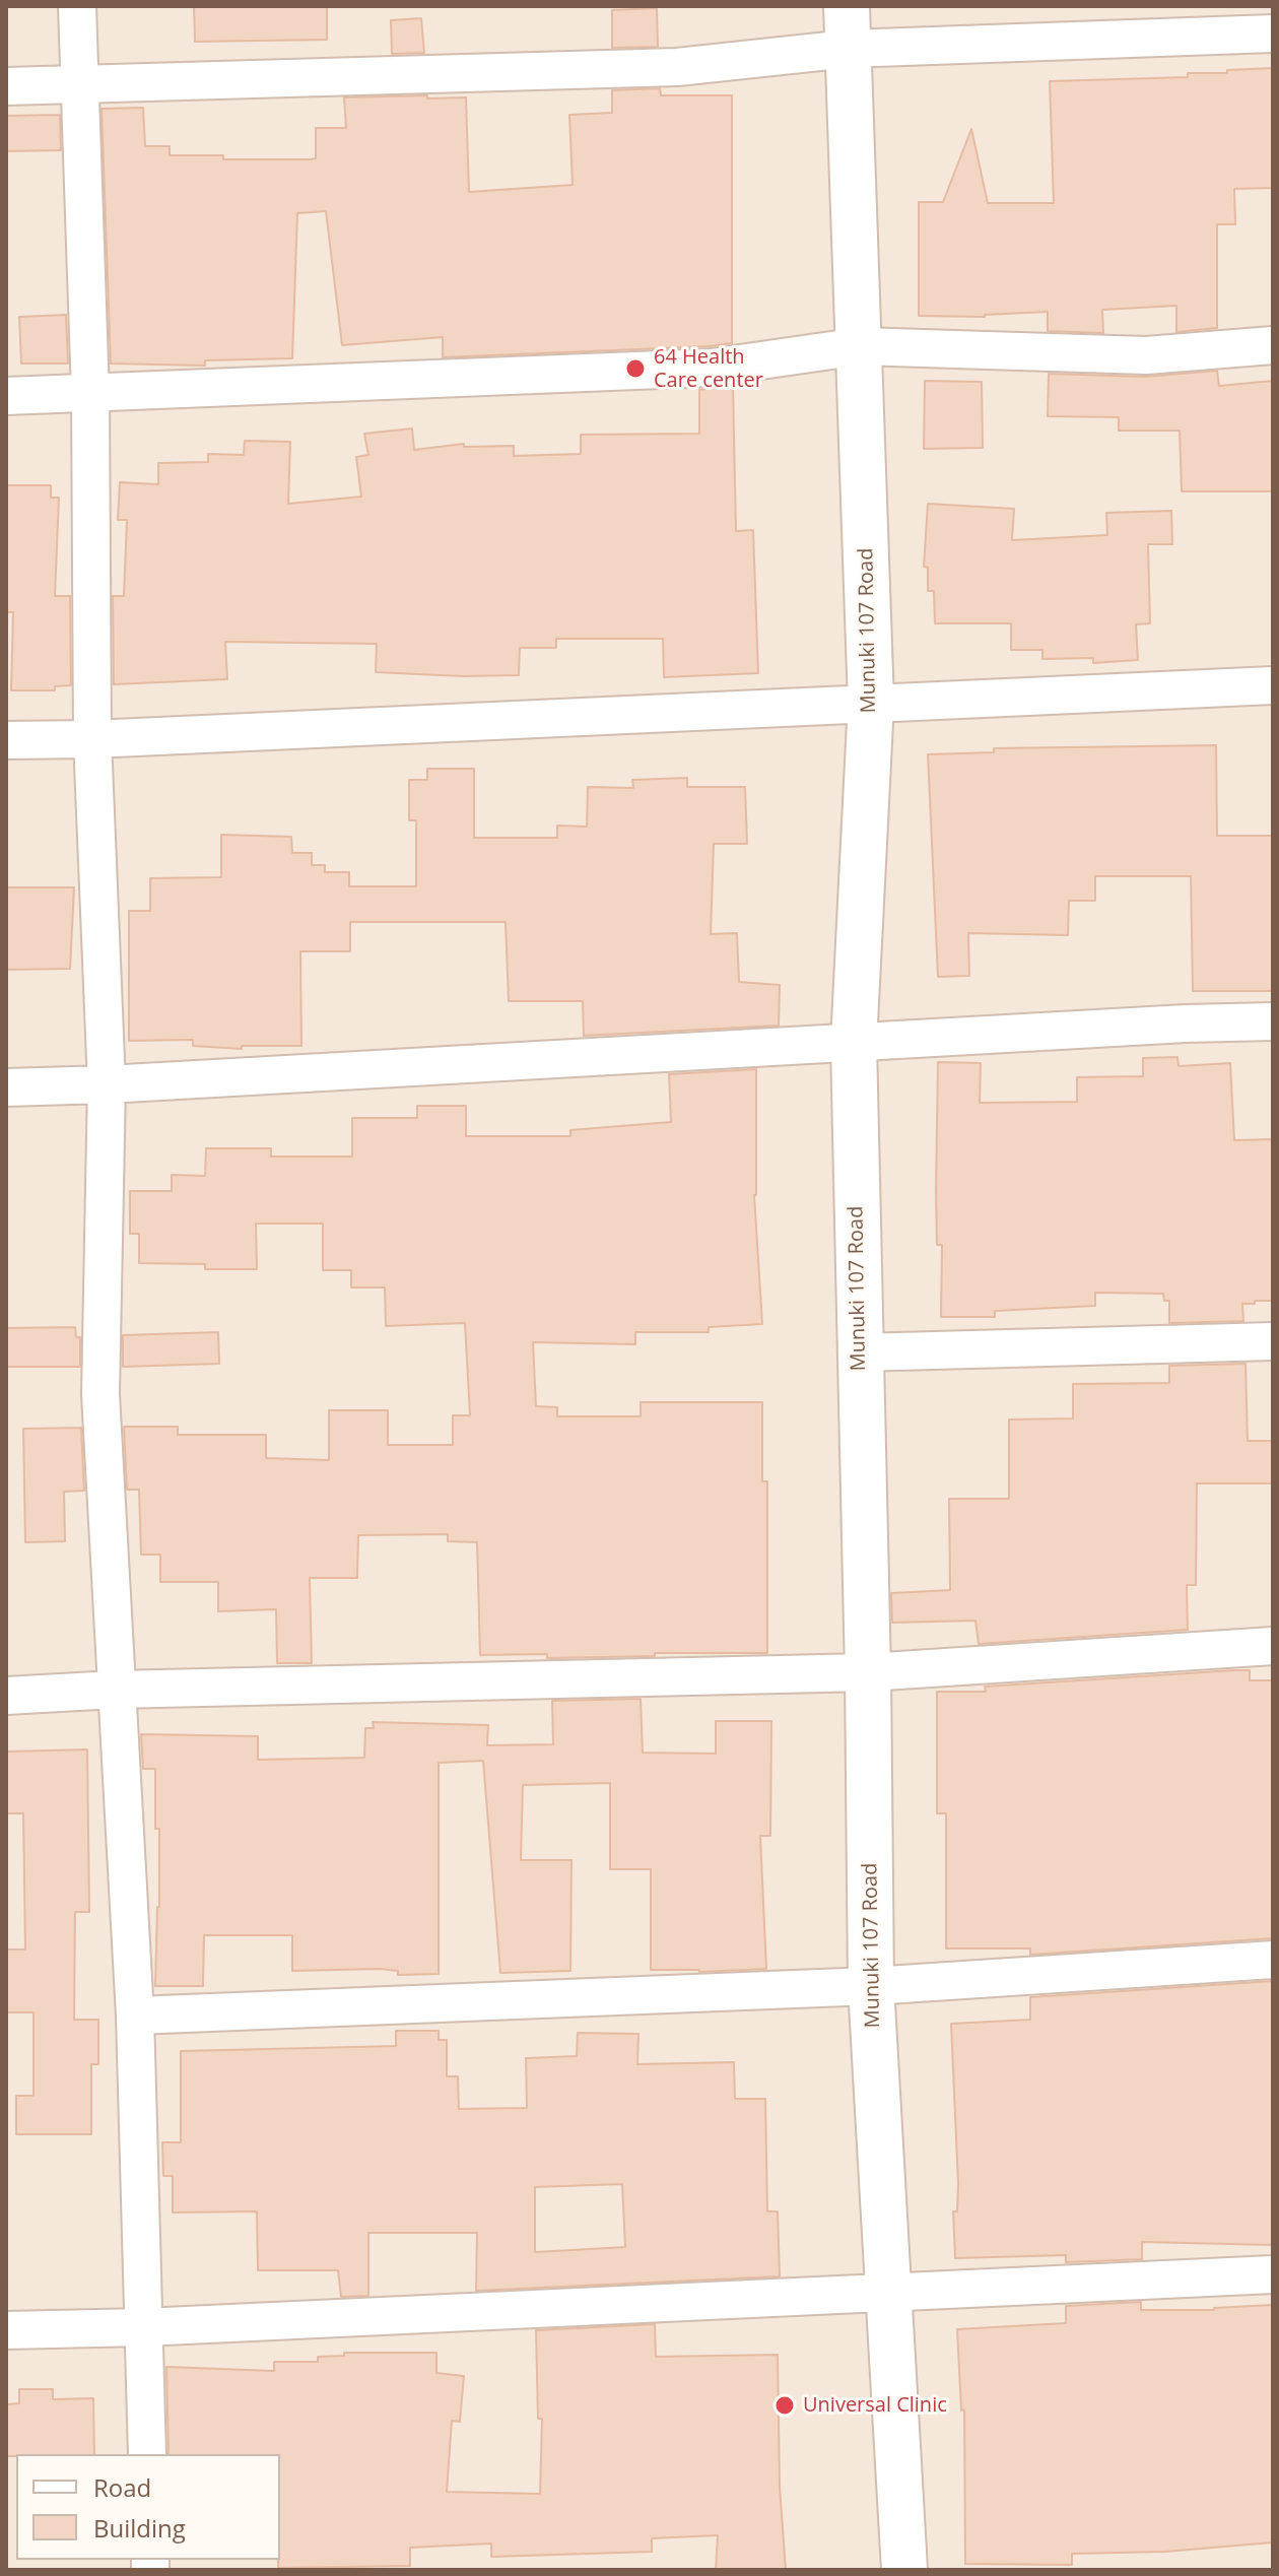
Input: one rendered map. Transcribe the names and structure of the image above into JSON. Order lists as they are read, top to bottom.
{
  "streets": {
    "street": ["Munuki 107 Road"]
  },
  "places": ["64 Health Care center", "Universal Clinic"],
  "legend": ["Road", "Building"]
}
